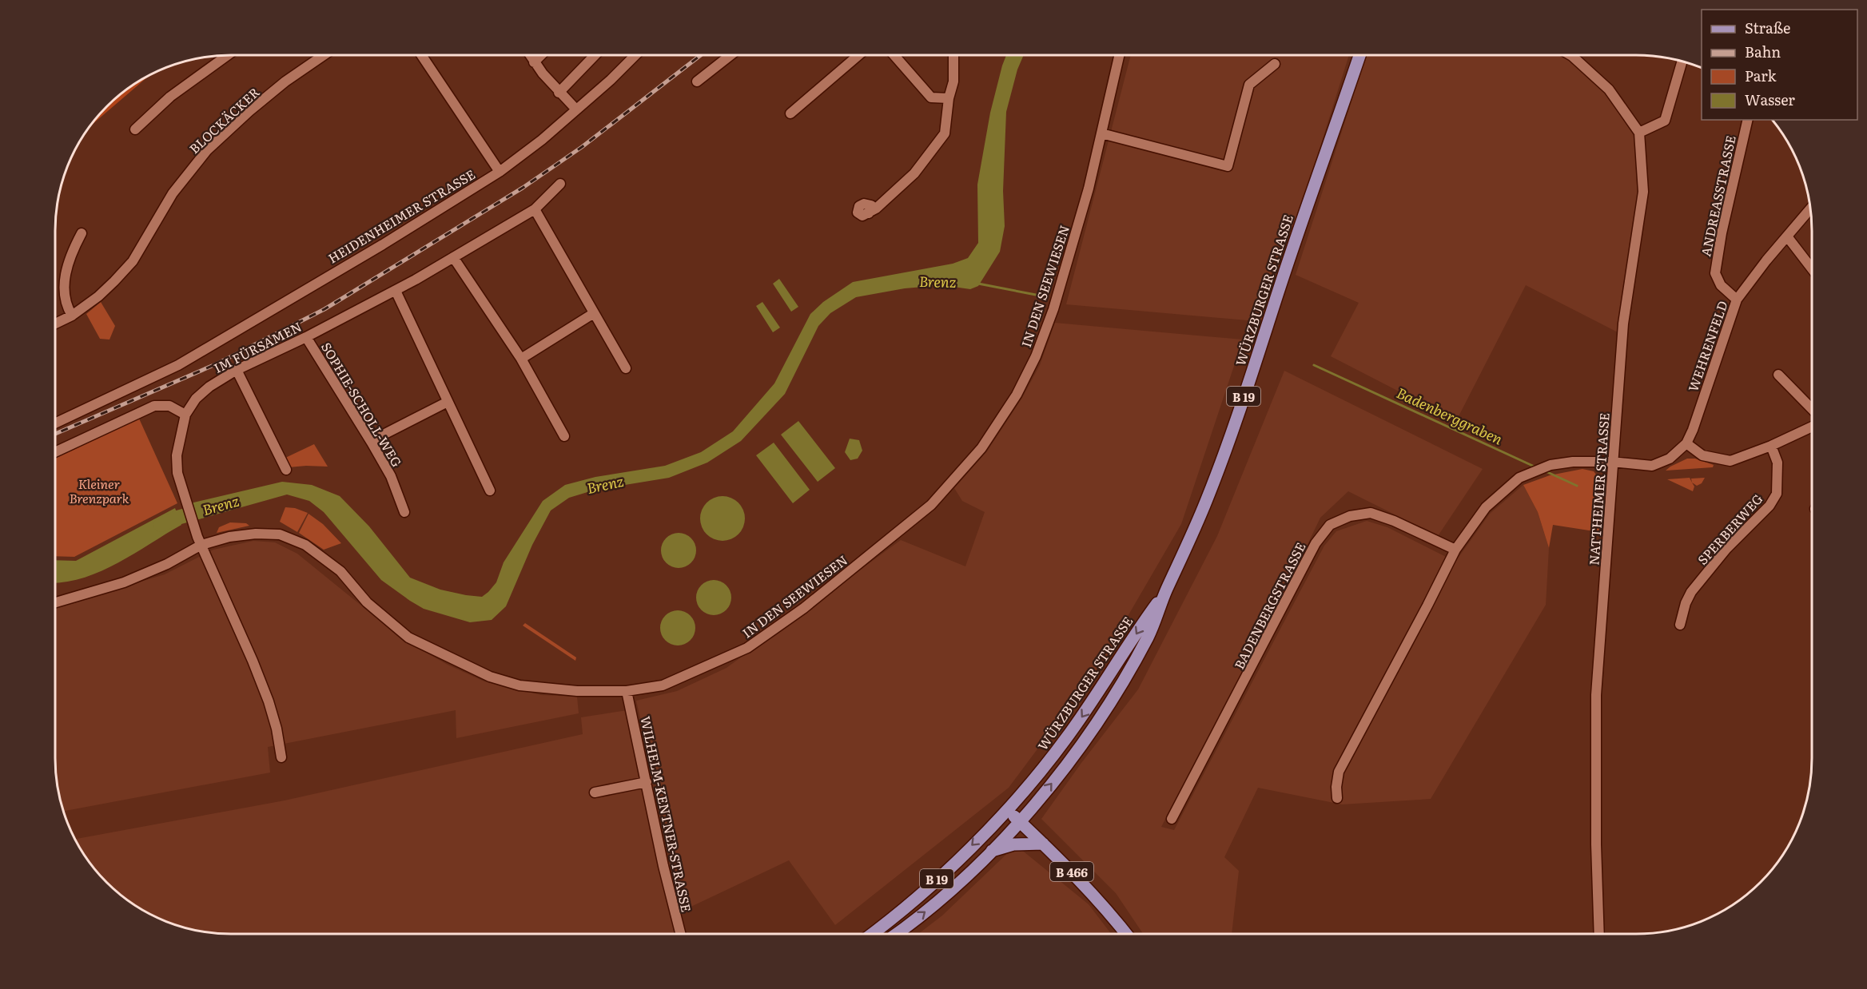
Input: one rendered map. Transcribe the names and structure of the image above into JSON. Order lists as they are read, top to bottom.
{
  "streets": {
    "main road": ["WÜRZBURGER STRASSE", "B 19", "B 466"],
    "street": [
      "BLOCKÄCKER",
      "ANDREASSTRASSE",
      "HEIDENHEIMER STRASSE",
      "IN DEN SEEWIESEN",
      "WEHRENFELD",
      "IM FÜRSAMEN",
      "SOPHIE-SCHOLL-WEG",
      "NATTHEIMER STRASSE",
      "SPERBERWEG",
      "BADENBERGSTRASSE",
      "WILHELM-KENTNER-STRASSE"
    ]
  },
  "crossings": [
    ["ANDREASSTRASSE", "WEHRENFELD"],
    ["IN DEN SEEWIESEN", "IM FÜRSAMEN"],
    ["IN DEN SEEWIESEN", "WILHELM-KENTNER-STRASSE"],
    ["WÜRZBURGER STRASSE", "B 19"],
    ["WÜRZBURGER STRASSE", "B 466"],
    ["WEHRENFELD", "NATTHEIMER STRASSE"],
    ["IM FÜRSAMEN", "SOPHIE-SCHOLL-WEG"],
    ["B 19", "B 466"]
  ],
  "water": ["Brenz", "Badenberggraben"],
  "parks": ["Kleiner Brenzpark"],
  "legend": [
    "Straße",
    "Bahn",
    "Park",
    "Wasser"
  ]
}
